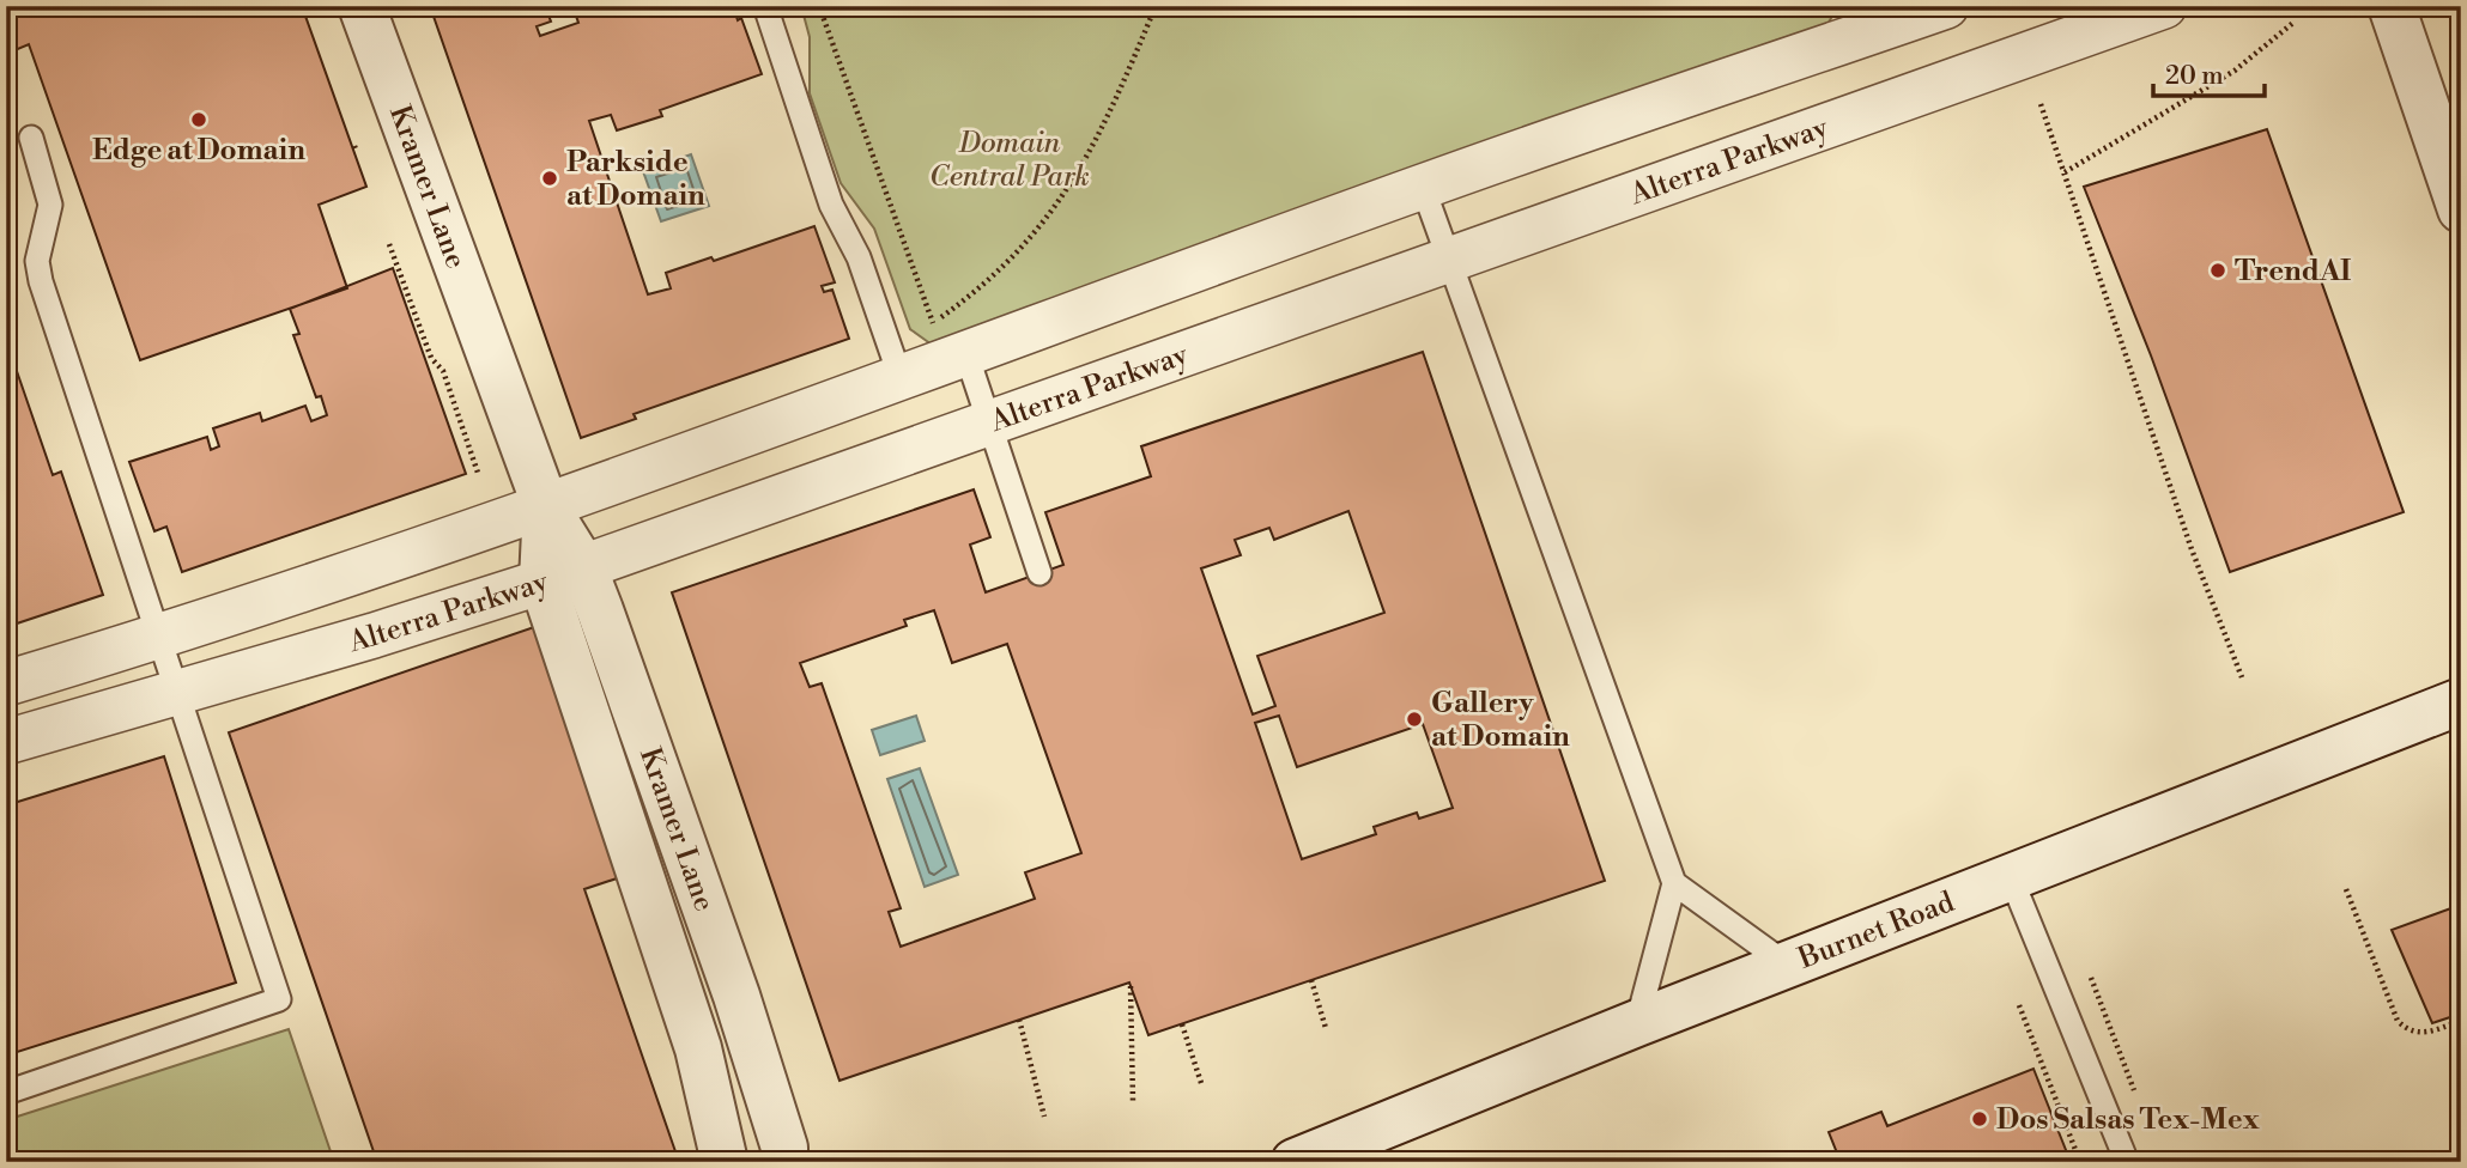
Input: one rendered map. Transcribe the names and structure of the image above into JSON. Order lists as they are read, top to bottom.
{
  "streets": {
    "street": ["Alterra Parkway", "Kramer Lane", "Burnet Road"]
  },
  "crossings": [
    ["Alterra Parkway", "Kramer Lane"]
  ],
  "parks": ["Domain Central Park"],
  "places": [
    "Edge at Domain",
    "Parkside at Domain",
    "TrendAI",
    "Gallery at Domain",
    "Dos Salsas Tex-Mex"
  ],
  "scale_bar": "20 m"
}
